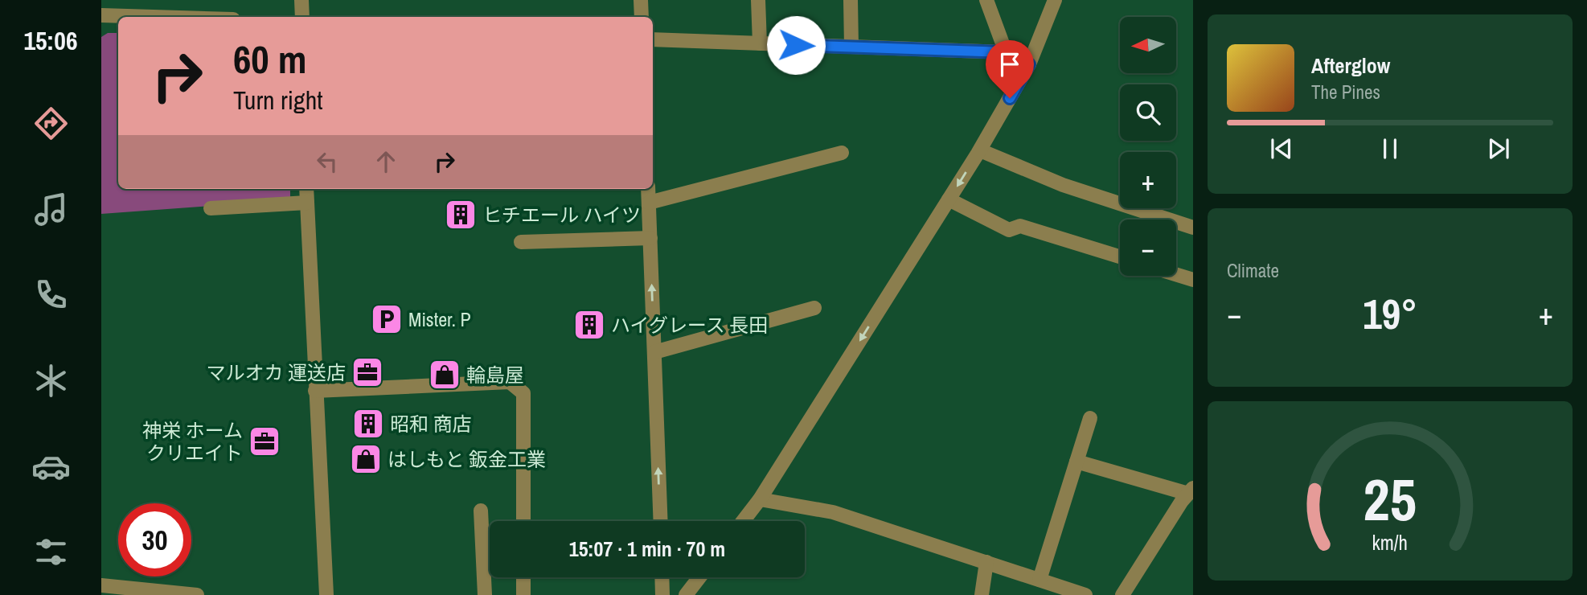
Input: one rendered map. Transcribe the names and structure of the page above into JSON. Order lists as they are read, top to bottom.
{
  "places": {
    "building": ["ヒチエール ハイツ", "ハイグレース 長田", "昭和 商店"],
    "parking": ["Mister. P"],
    "office": ["マルオカ 運送店", "神栄 ホーム クリエイト"],
    "shop": ["輪島屋", "はしもと 鈑金工業"]
  },
  "north": "left",
  "page": {
    "tabs": "15:06",
    "map_buttons": ["+", "−"],
    "turn": ["60 m", "Turn right"],
    "song": ["Afterglow", "The Pines"],
    "tile": "Climate",
    "heat": ["−", "19°", "+"],
    "limit": "30",
    "trip": "15:07 · 1 min · 70 m",
    "gauge": ["25", "km/h"]
  }
}
